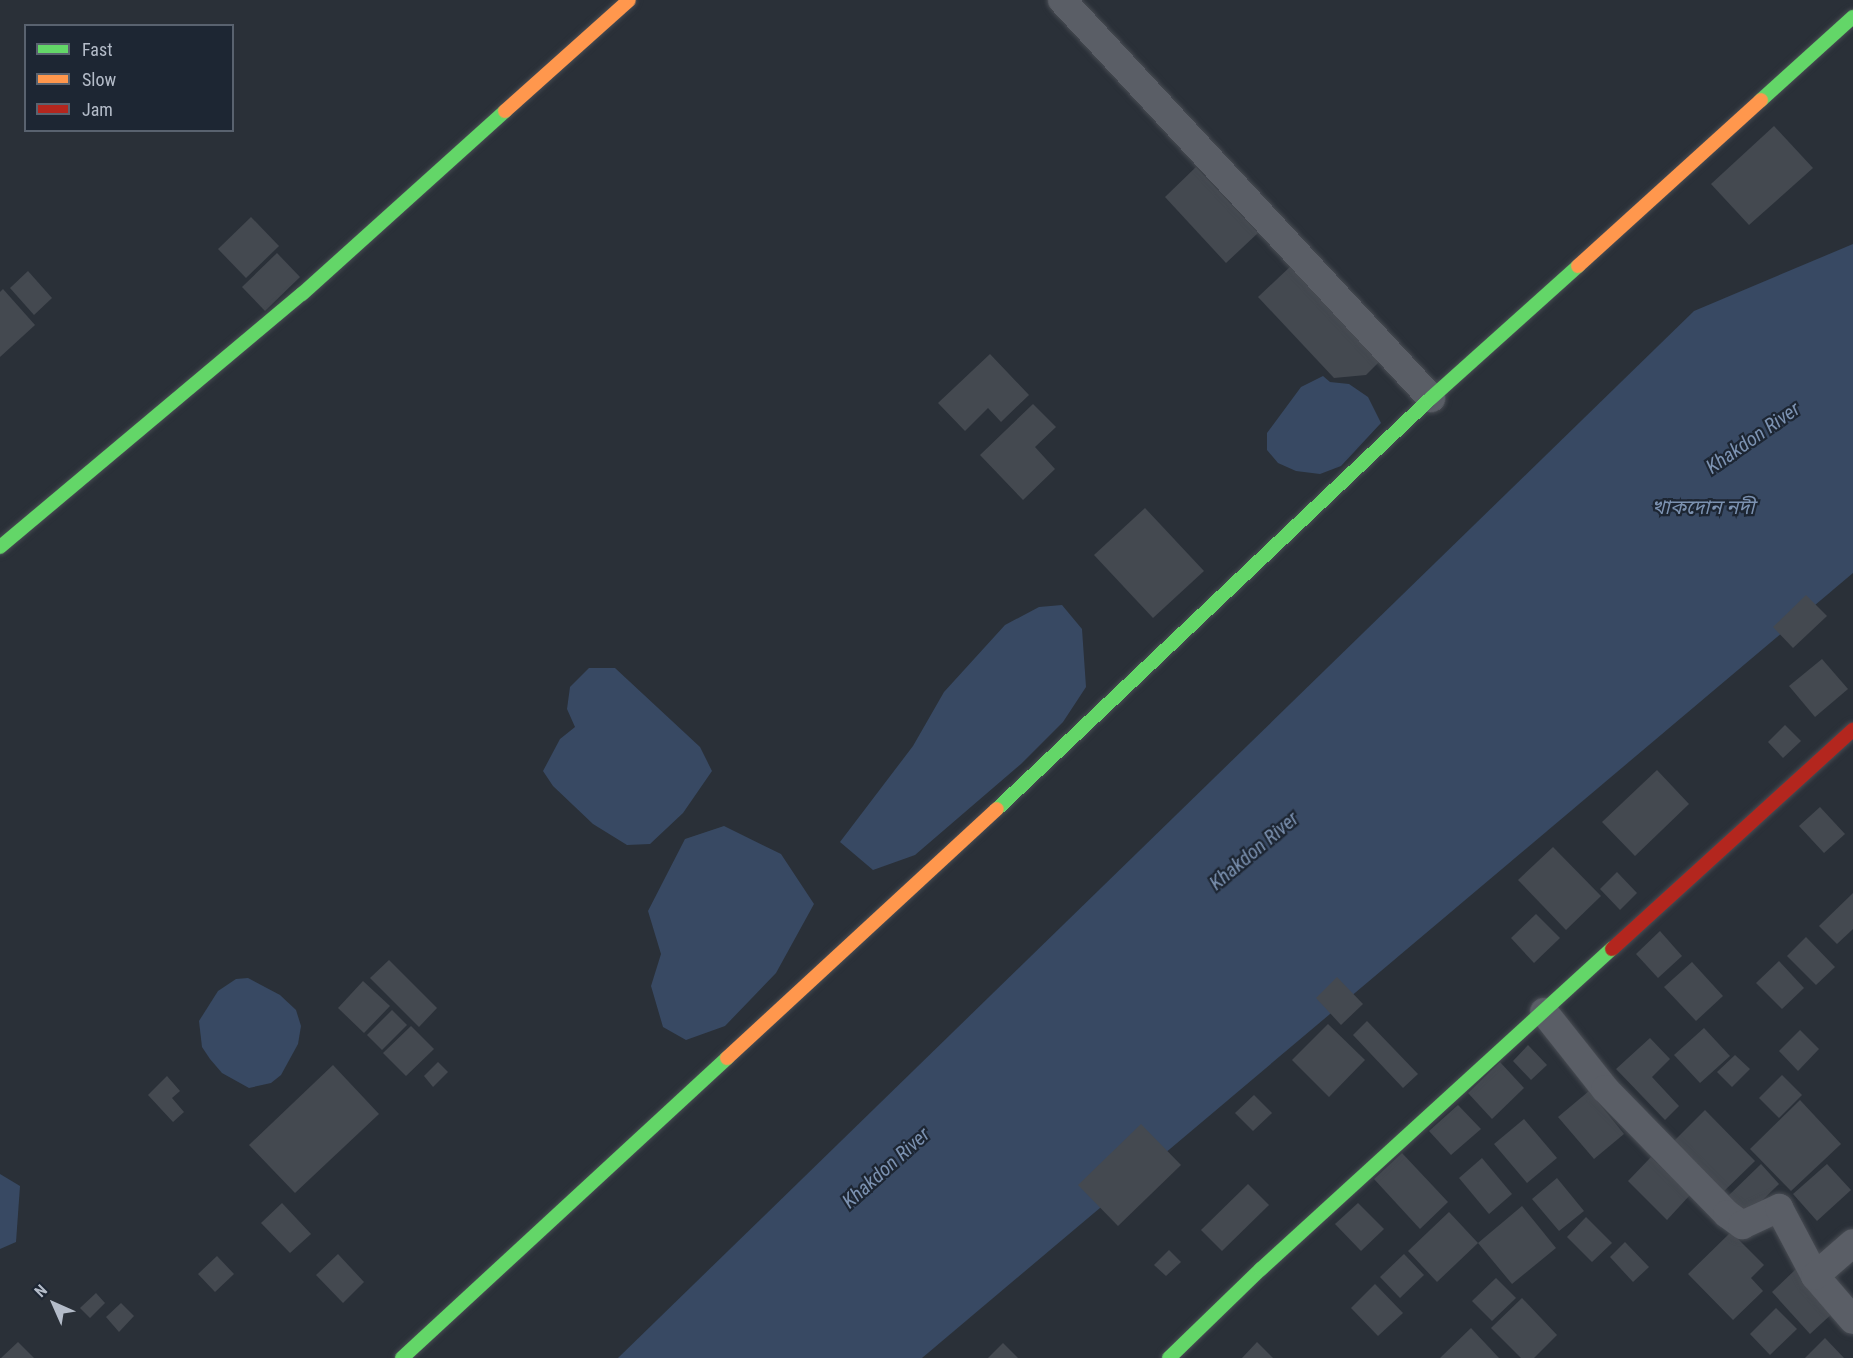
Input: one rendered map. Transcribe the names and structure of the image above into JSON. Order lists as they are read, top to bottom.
{
  "water": ["Khakdon River", "খাকদোন নদী"],
  "legend": ["Fast", "Slow", "Jam"],
  "north": "top left"
}
